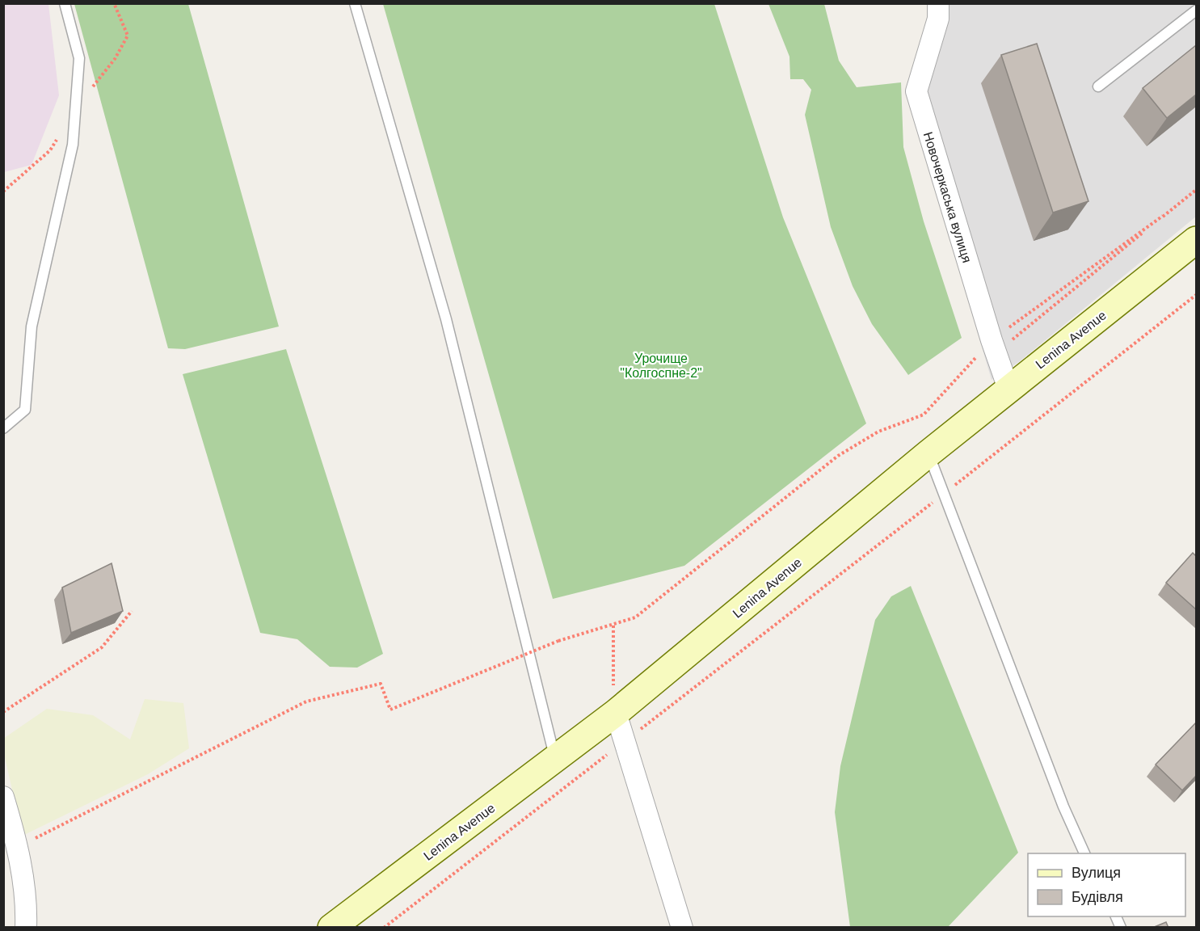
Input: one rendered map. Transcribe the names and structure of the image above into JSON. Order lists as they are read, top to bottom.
{
  "streets": {
    "main road": ["Lenina Avenue"],
    "street": ["Новочеркаська вулиця"]
  },
  "crossings": [
    ["Новочеркаська вулиця", "Lenina Avenue"]
  ],
  "parks": ["Урочище \"Колгоспне-2\""],
  "legend": ["Вулиця", "Будівля"]
}
